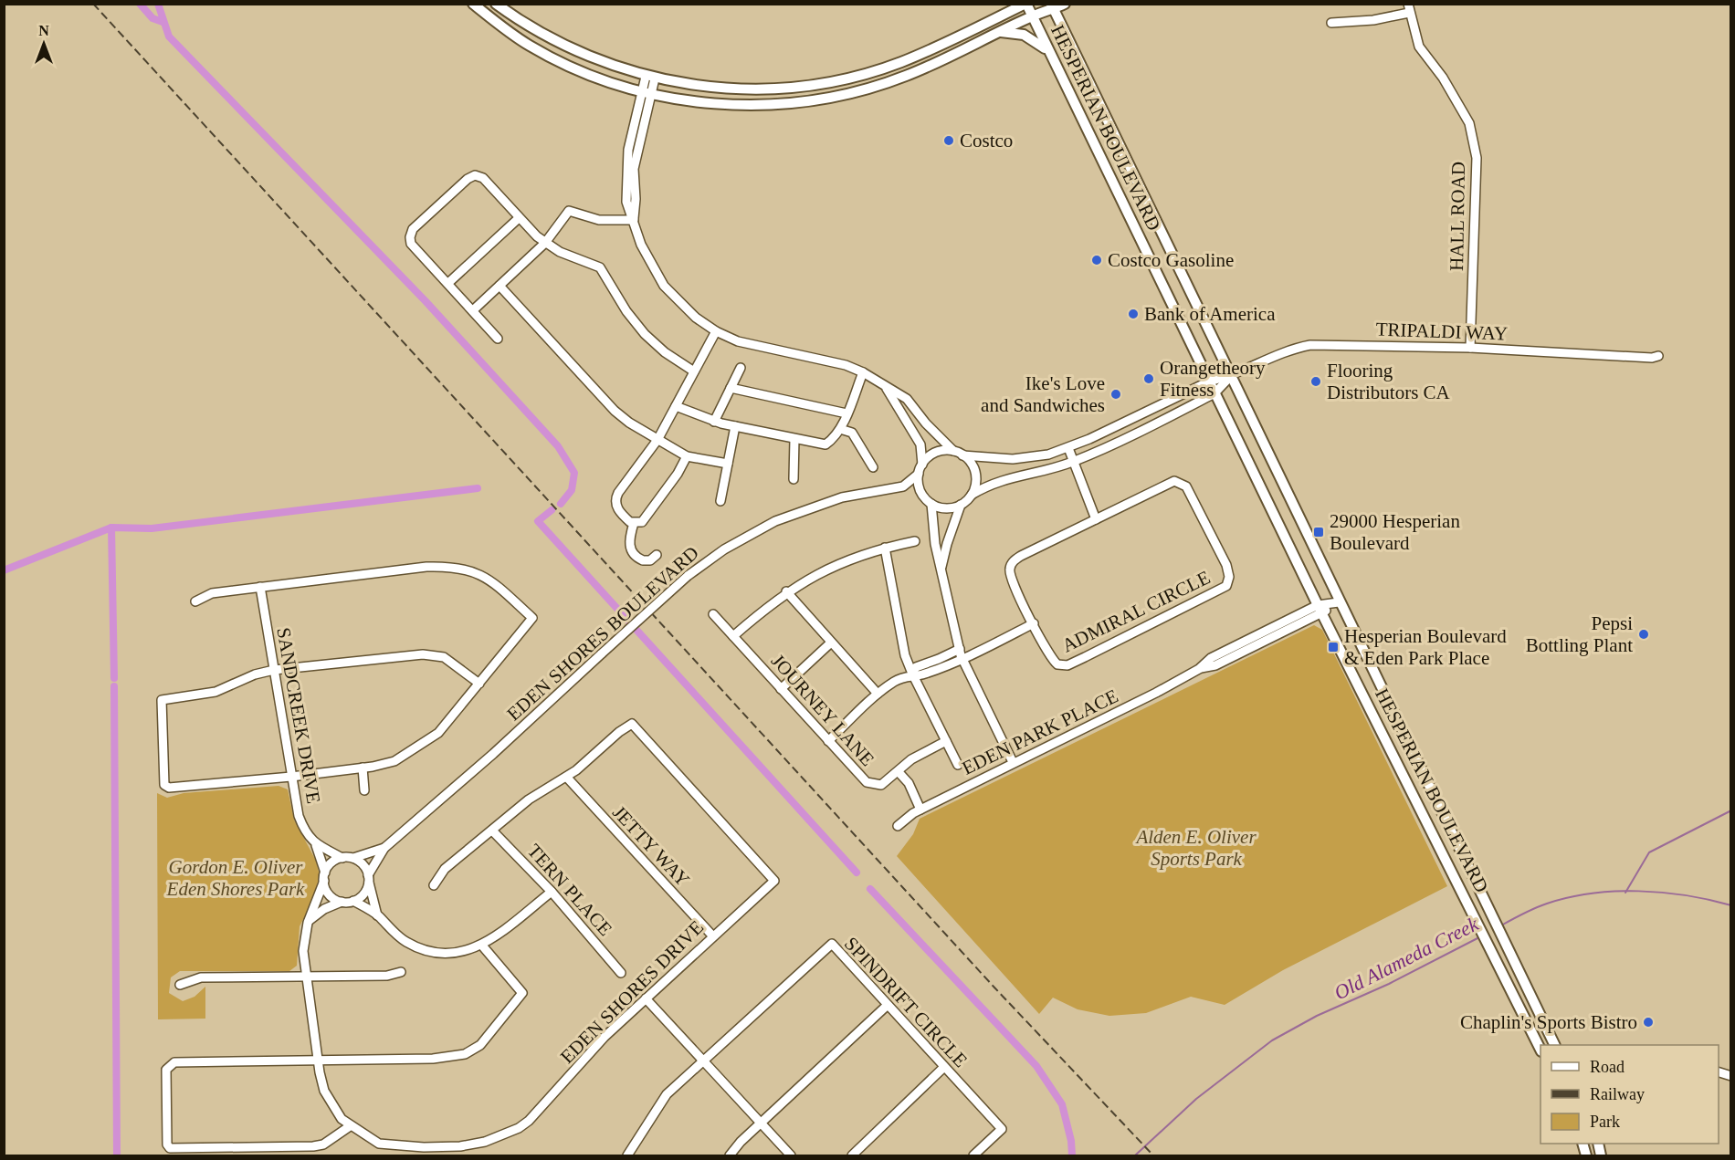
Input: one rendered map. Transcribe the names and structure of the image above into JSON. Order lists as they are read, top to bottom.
{
  "streets": {
    "main road": ["HESPERIAN BOULEVARD"],
    "street": [
      "HALL ROAD",
      "TRIPALDI WAY",
      "ADMIRAL CIRCLE",
      "EDEN SHORES BOULEVARD",
      "JOURNEY LANE",
      "SANDCREEK DRIVE",
      "EDEN PARK PLACE",
      "JETTY WAY",
      "TERN PLACE",
      "EDEN SHORES DRIVE",
      "SPINDRIFT CIRCLE"
    ]
  },
  "crossings": [
    ["HESPERIAN BOULEVARD", "TRIPALDI WAY"],
    ["HESPERIAN BOULEVARD", "EDEN PARK PLACE"],
    ["HALL ROAD", "TRIPALDI WAY"],
    ["EDEN SHORES BOULEVARD", "SANDCREEK DRIVE"],
    ["EDEN SHORES BOULEVARD", "EDEN SHORES DRIVE"],
    ["SANDCREEK DRIVE", "EDEN SHORES DRIVE"],
    ["JETTY WAY", "EDEN SHORES DRIVE"],
    ["TERN PLACE", "EDEN SHORES DRIVE"]
  ],
  "water": ["Old Alameda Creek"],
  "parks": ["Alden E. Oliver Sports Park", "Gordon E. Oliver Eden Shores Park"],
  "places": {
    "other": [
      "Costco",
      "Costco Gasoline",
      "Bank of America",
      "Orangetheory Fitness",
      "Flooring Distributors CA",
      "Ike's Love and Sandwiches",
      "Pepsi Bottling Plant",
      "Chaplin's Sports Bistro"
    ],
    "transit": ["29000 Hesperian Boulevard", "Hesperian Boulevard & Eden Park Place"]
  },
  "legend": ["Road", "Railway", "Park"],
  "north": "top"
}
